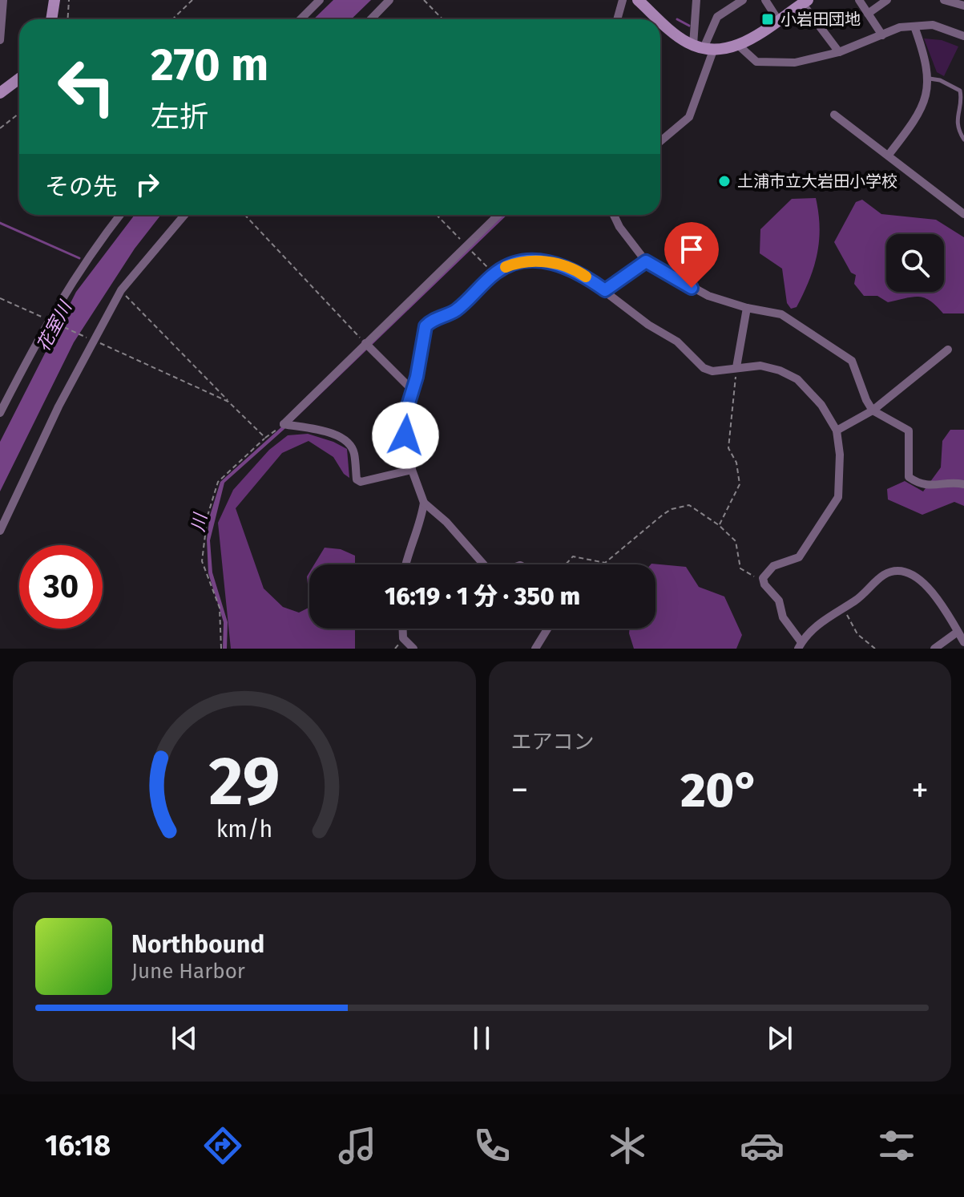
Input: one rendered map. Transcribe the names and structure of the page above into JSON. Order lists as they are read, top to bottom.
{
  "water": ["花室川", "川"],
  "places": {
    "transit": ["小岩田団地"],
    "other": ["土浦市立大岩田小学校"]
  },
  "page": {
    "turn": ["270 m", "左折"],
    "then": "その先",
    "limit": "30",
    "trip": "16:19 · 1 分 · 350 m",
    "tile": "エアコン",
    "heat": ["−", "20°", "+"],
    "song": ["Northbound", "June Harbor"],
    "tabs": "16:18",
    "gauge": ["29", "km/h"]
  }
}
